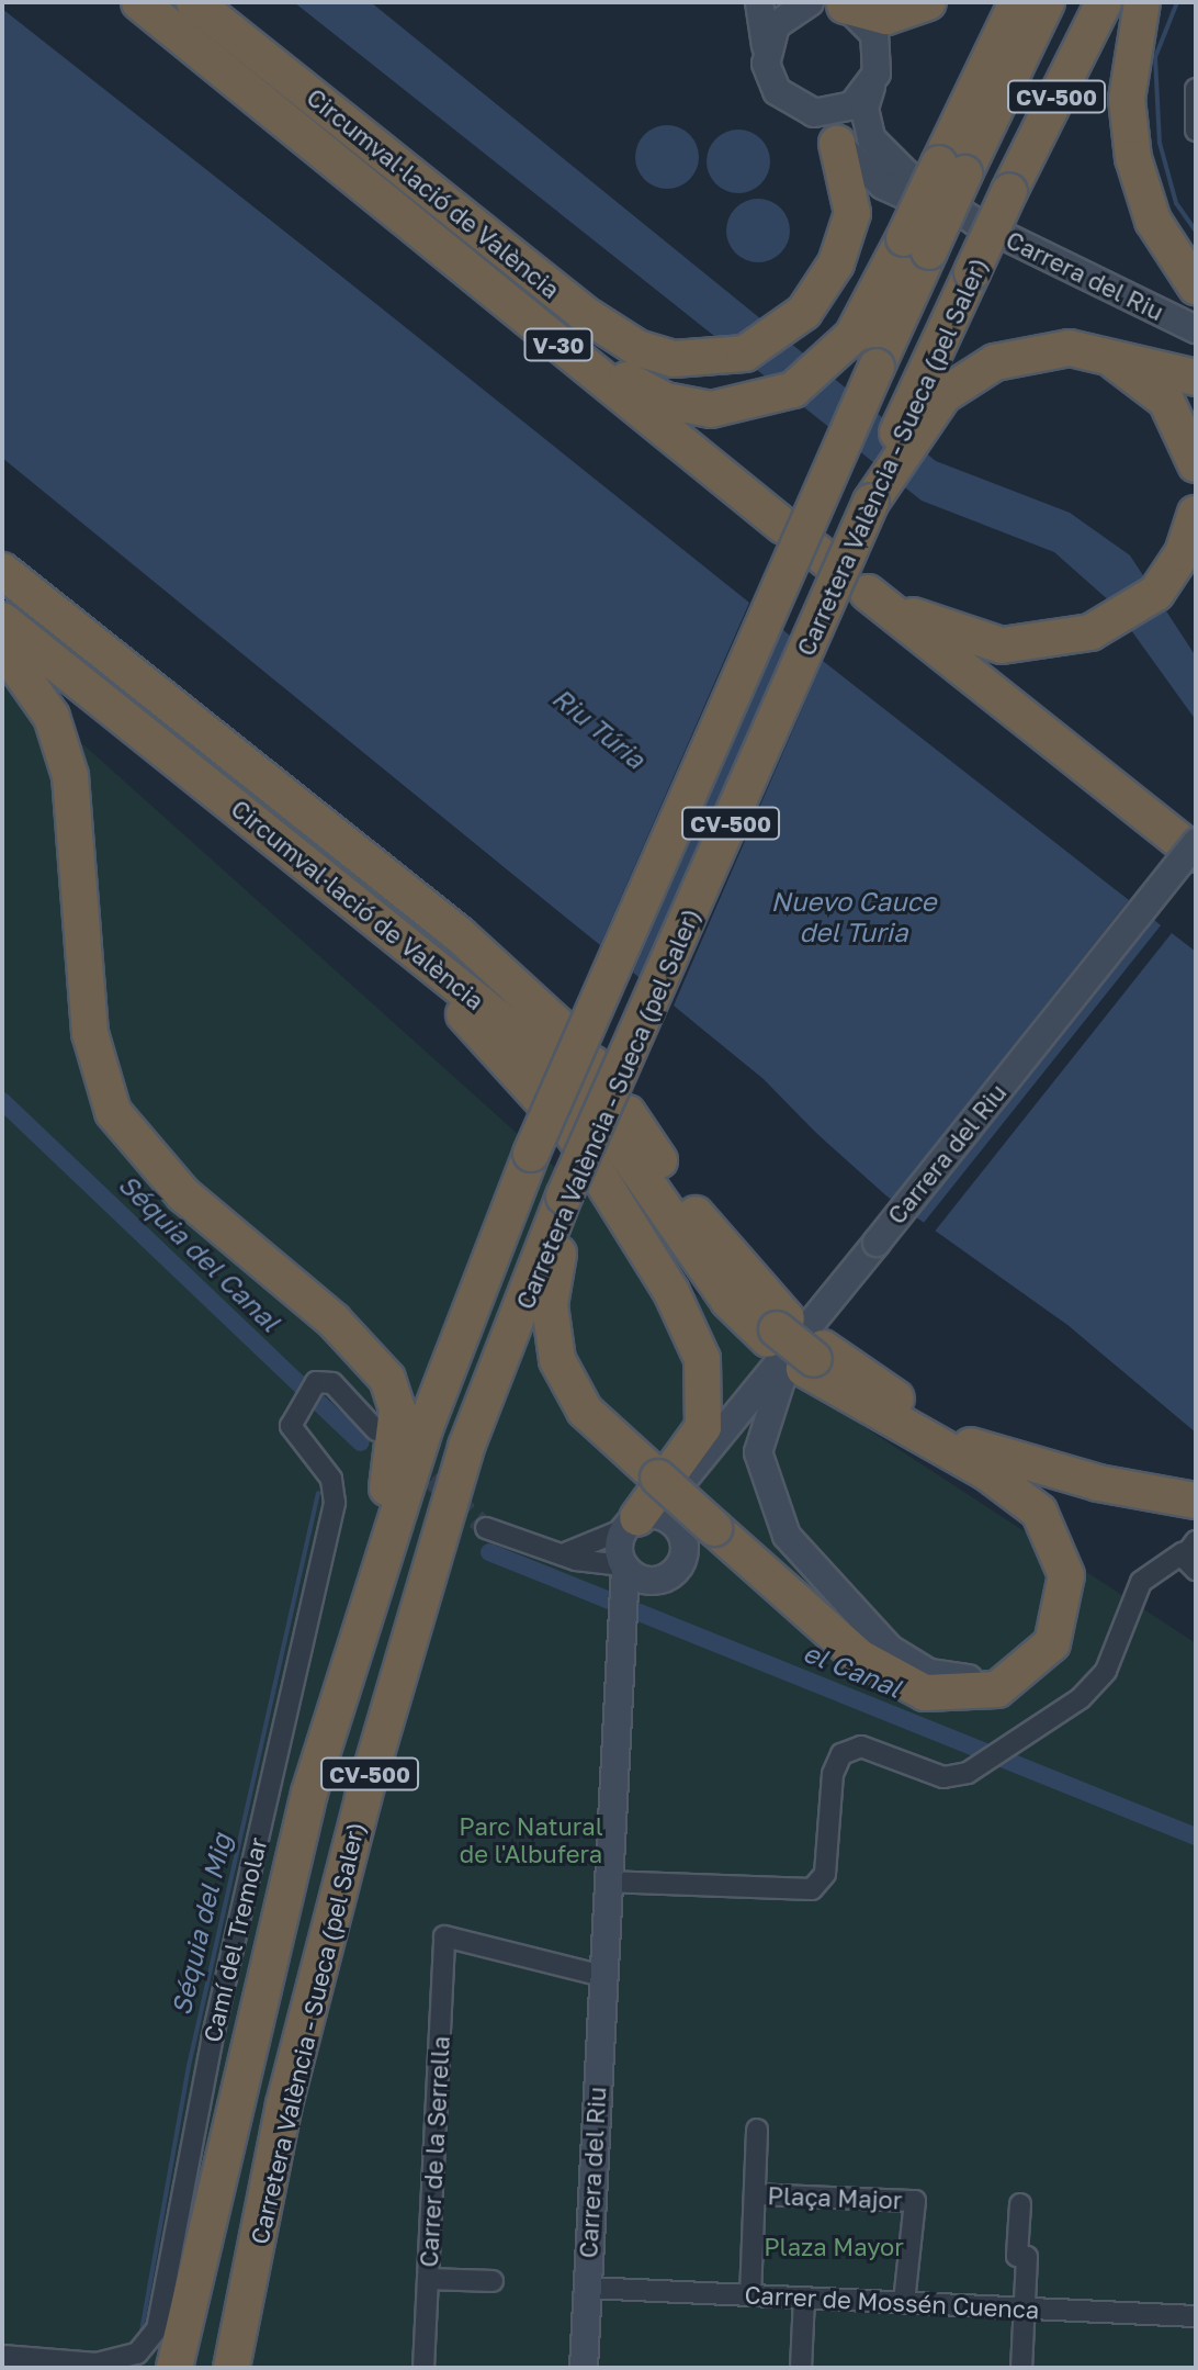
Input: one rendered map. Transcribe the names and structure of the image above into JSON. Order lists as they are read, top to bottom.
{
  "streets": {
    "highway": [
      "CV-500",
      "Circumval·lació de València",
      "V-30",
      "Carretera València - Sueca (pel Saler)"
    ],
    "street": [
      "Carrera del Riu",
      "Camí del Tremolar",
      "Carrer de la Serrella",
      "Plaça Major",
      "Carrer de Mossén Cuenca"
    ]
  },
  "crossings": [
    ["Circumval·lació de València", "Carrera del Riu"],
    ["Carrera del Riu", "Carrer de la Serrella"],
    ["Carrera del Riu", "Carrer de Mossén Cuenca"],
    ["Plaça Major", "Carrer de Mossén Cuenca"]
  ],
  "water": [
    "Riu Túria",
    "Nuevo Cauce del Turia",
    "Séquia del Canal",
    "el Canal",
    "Séquia del Mig"
  ],
  "parks": ["Parc Natural de l'Albufera", "Plaza Mayor"]
}
